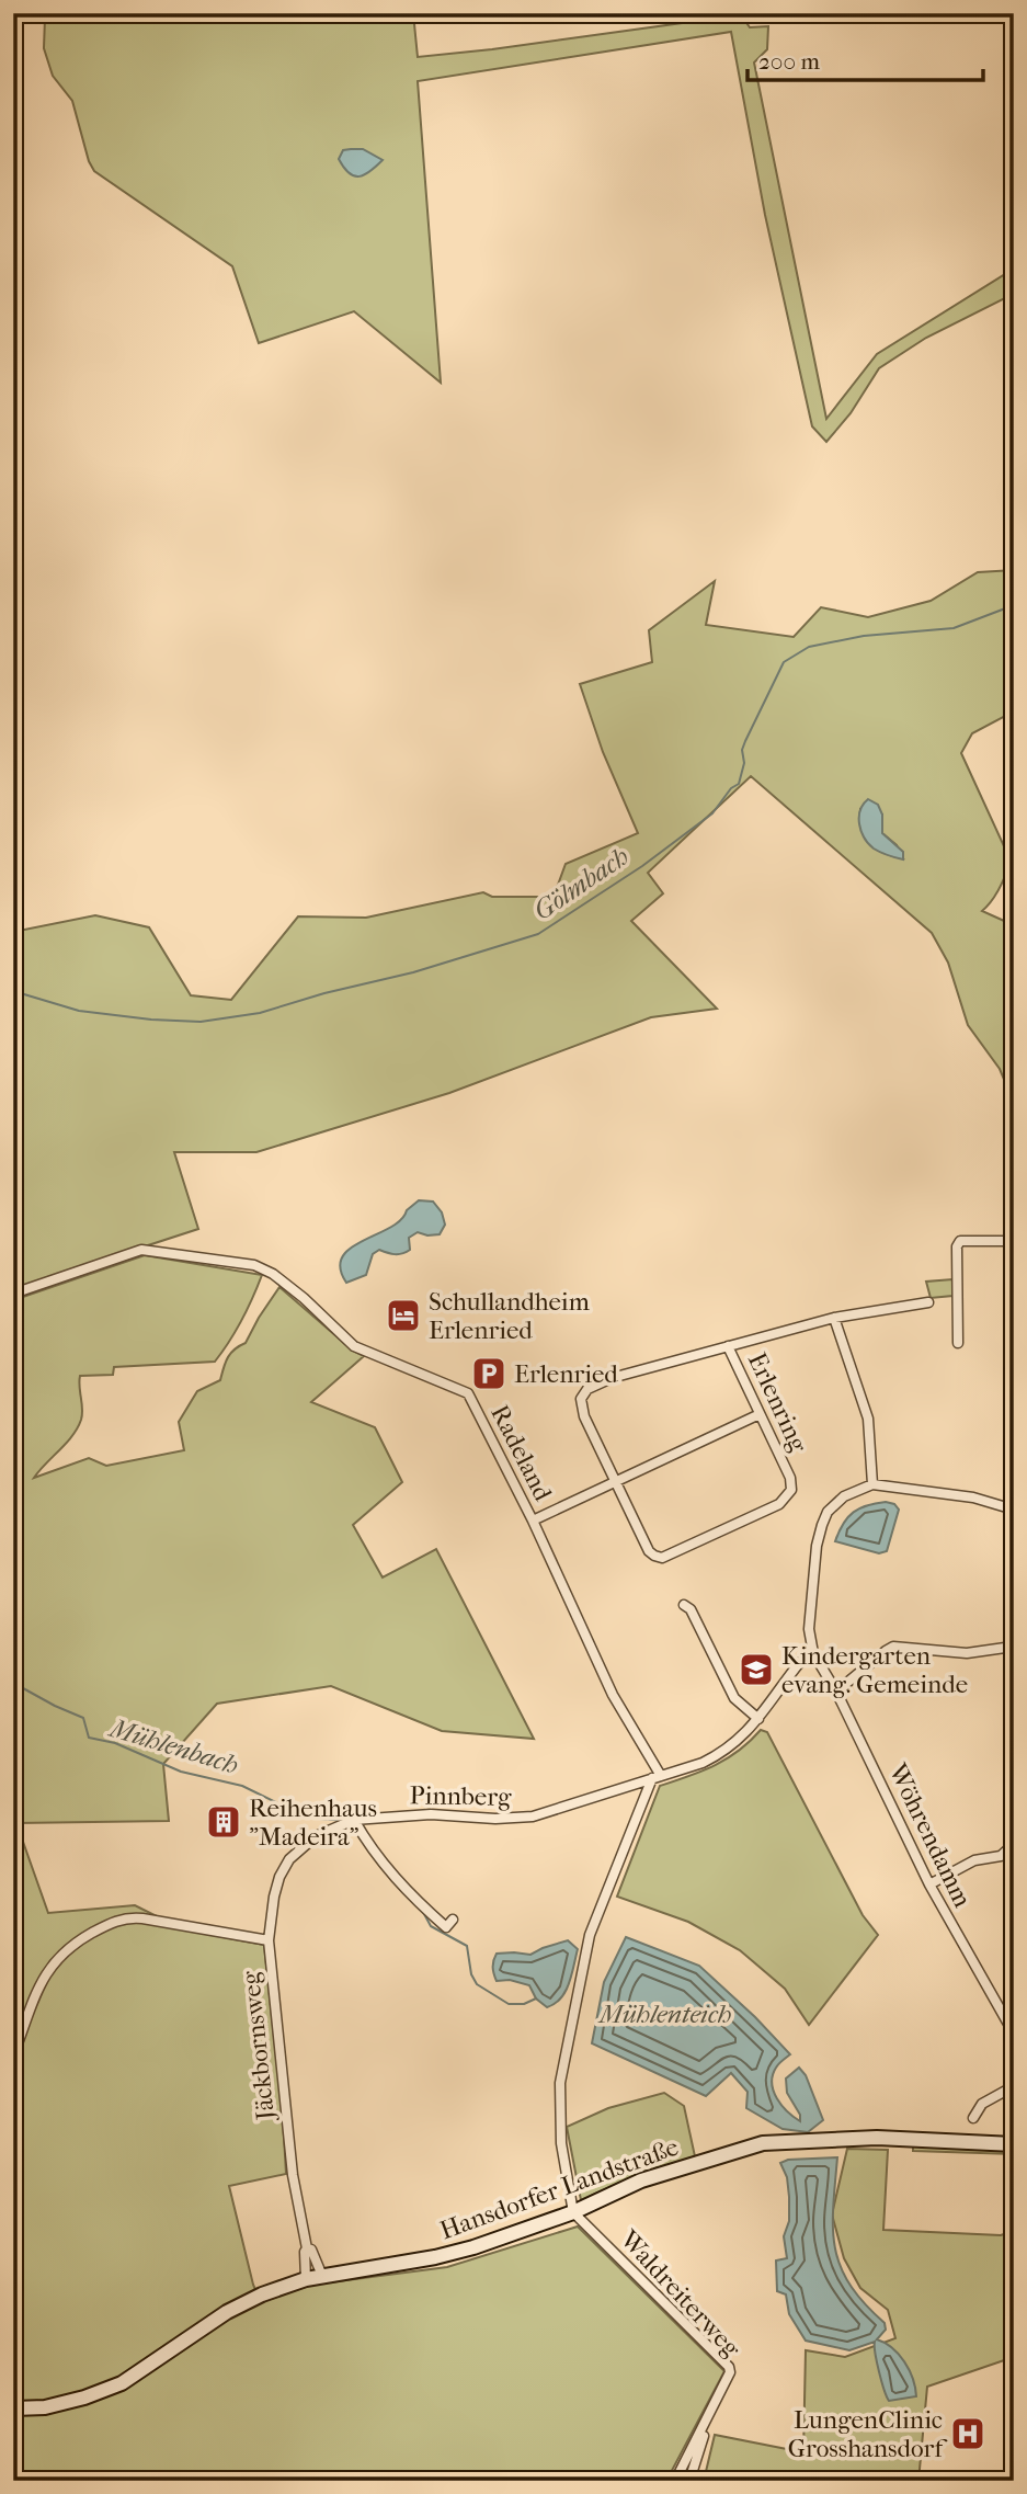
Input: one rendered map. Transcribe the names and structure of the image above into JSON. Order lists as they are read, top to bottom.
{
  "streets": {
    "main road": ["Hansdorfer Landstraße"],
    "street": [
      "Erlenring",
      "Radeland",
      "Pinnberg",
      "Wöhrendamm",
      "Jäckbornsweg",
      "Waldreiterweg"
    ]
  },
  "crossings": [
    ["Radeland", "Pinnberg"],
    ["Pinnberg", "Wöhrendamm"],
    ["Pinnberg", "Jäckbornsweg"],
    ["Jäckbornsweg", "Hansdorfer Landstraße"],
    ["Hansdorfer Landstraße", "Waldreiterweg"]
  ],
  "water": ["Gölmbach", "Mühlenbach", "Mühlenteich"],
  "places": {
    "hotel": ["Schullandheim Erlenried"],
    "parking": ["Erlenried"],
    "school or university": ["Kindergarten evang. Gemeinde"],
    "building": ["Reihenhaus \"Madeira\""],
    "hospital": ["LungenClinic Grosshansdorf"]
  },
  "scale_bar": "200 m"
}
